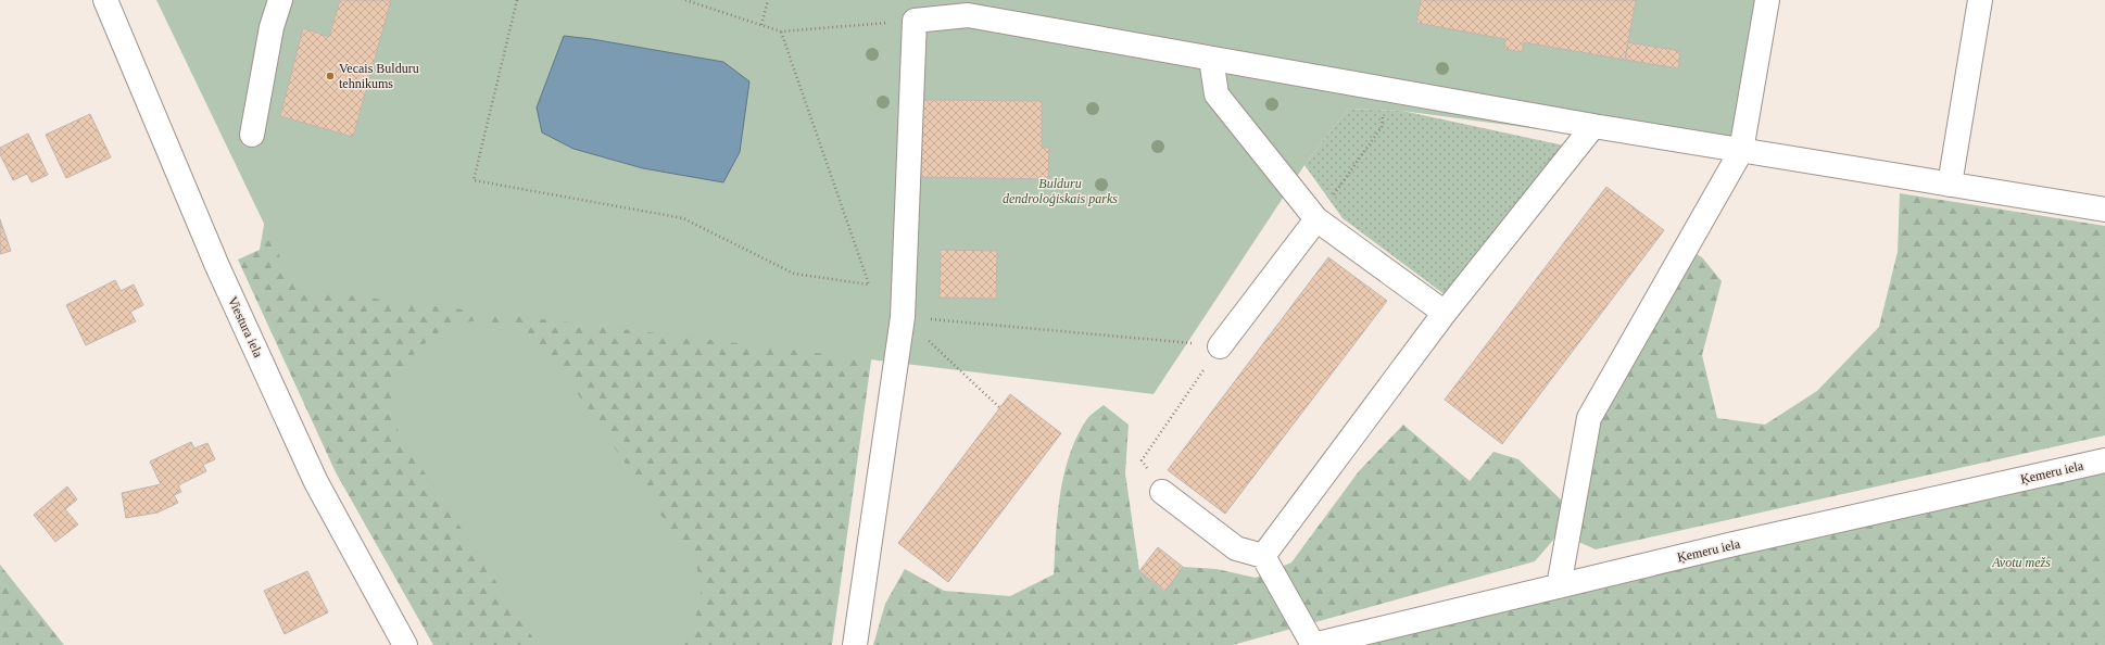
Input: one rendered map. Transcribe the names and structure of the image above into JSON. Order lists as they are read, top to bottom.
{
  "streets": {
    "street": ["Viestura iela", "Ķemeru iela"]
  },
  "parks": ["Bulduru dendroloģiskais parks", "Avotu mežs"],
  "places": ["Vecais Bulduru tehnikums"]
}
